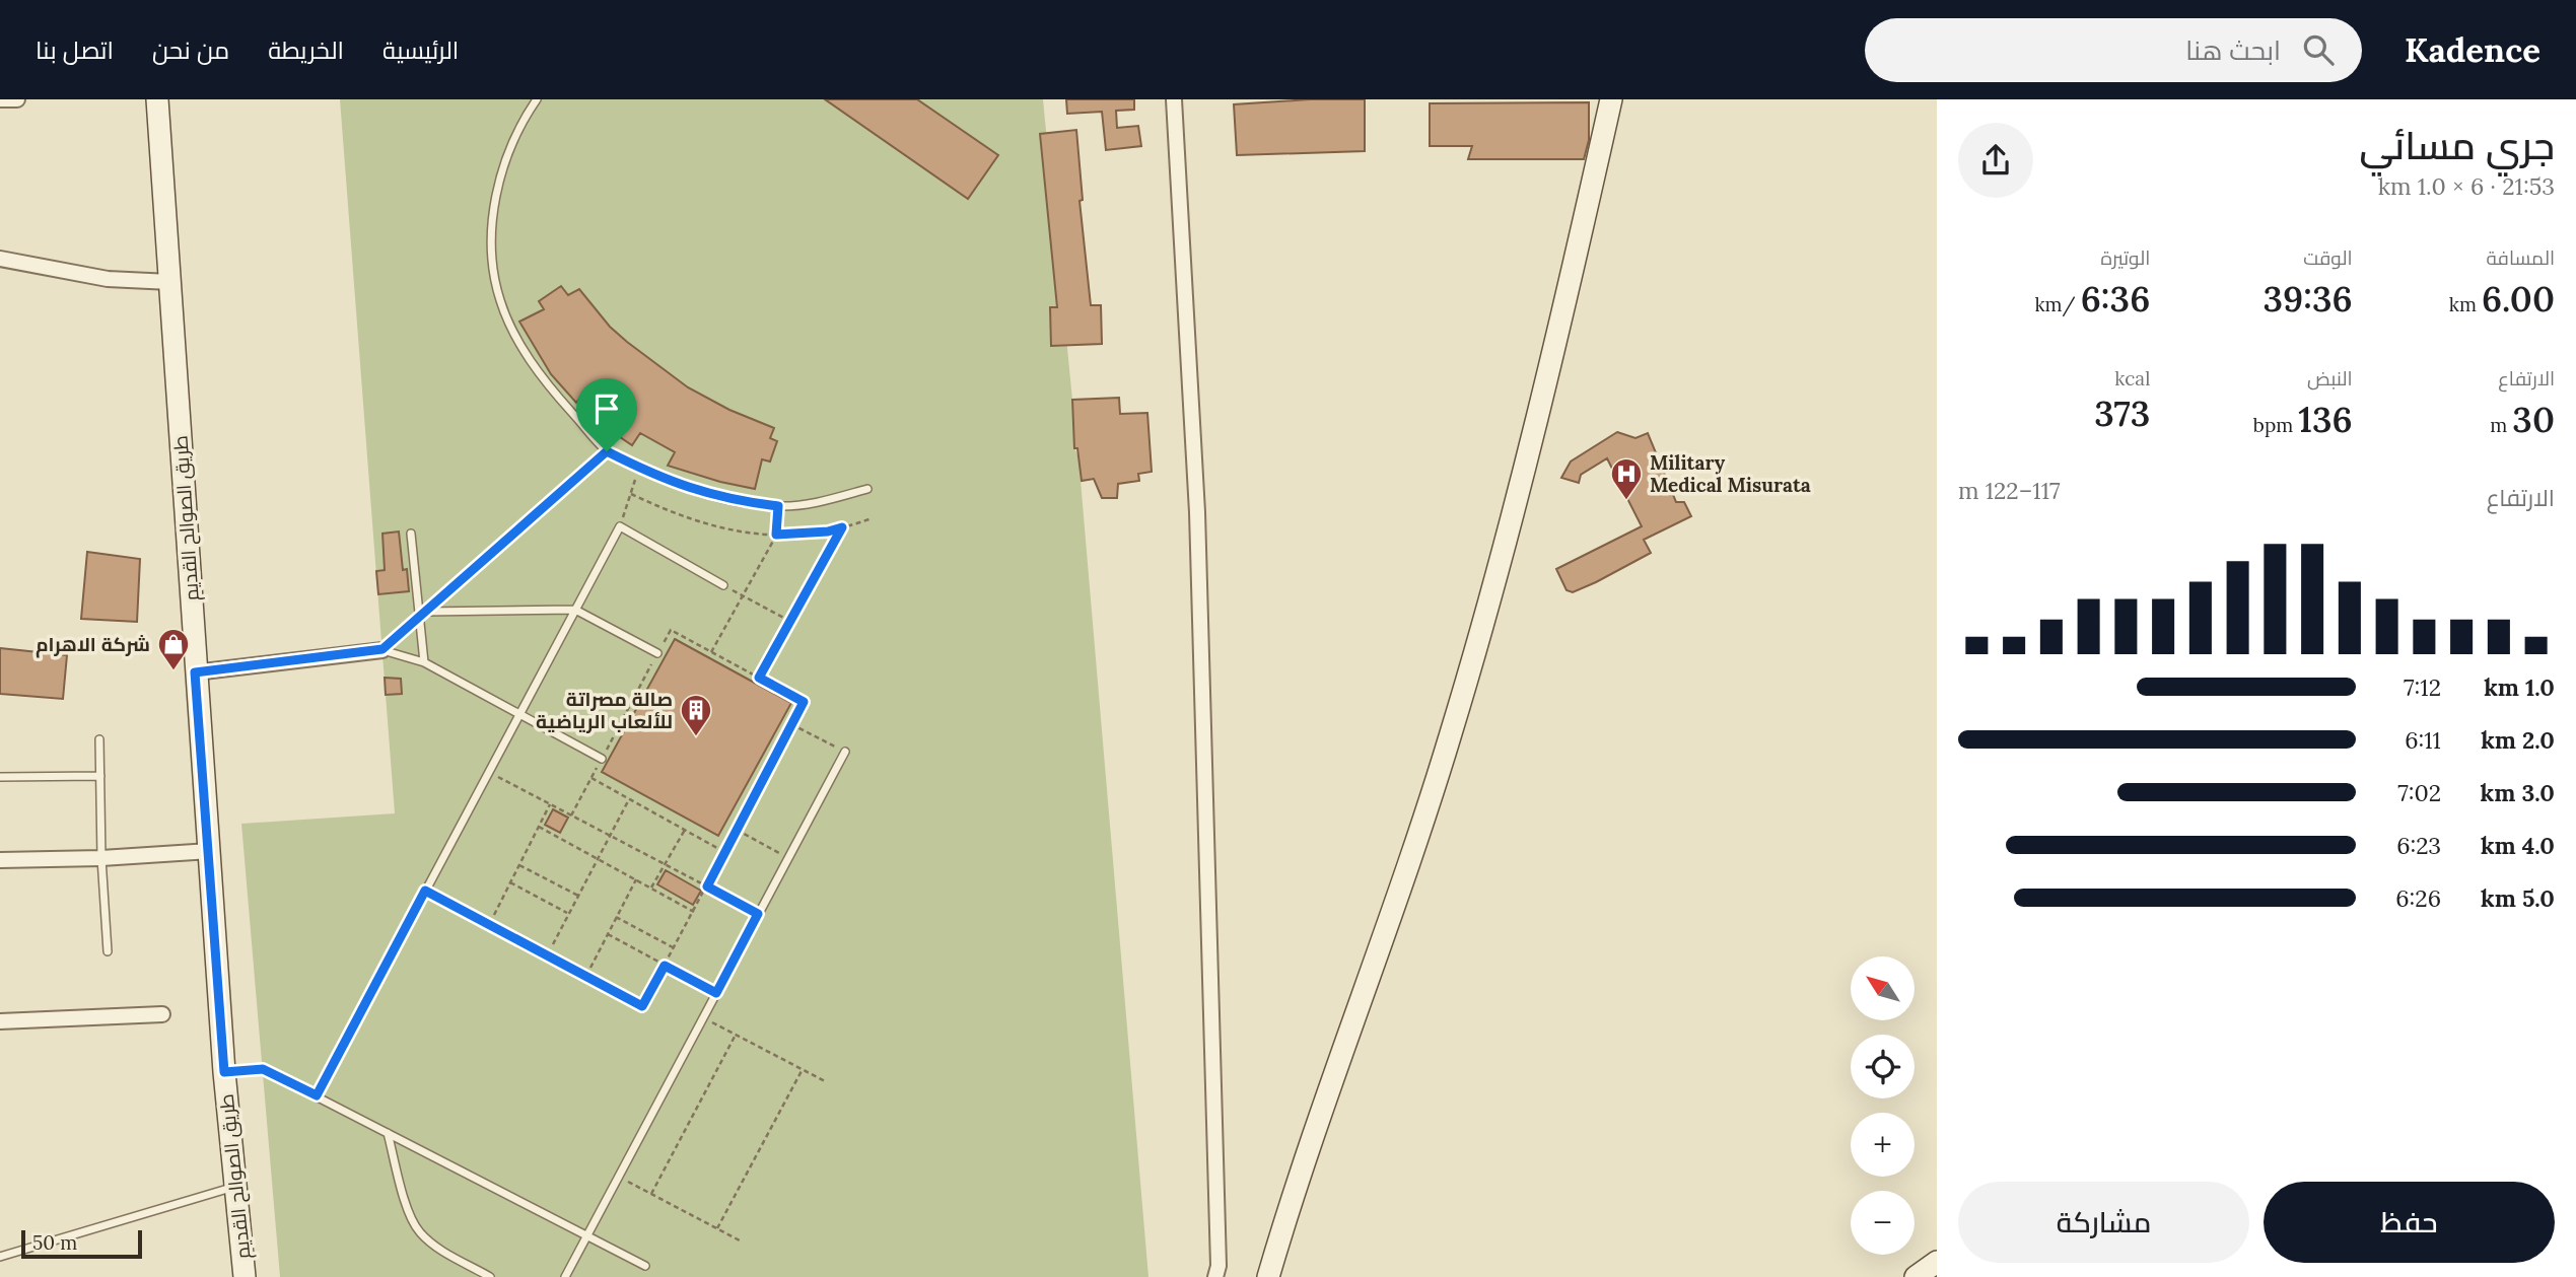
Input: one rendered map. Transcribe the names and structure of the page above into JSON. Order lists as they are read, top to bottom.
{
  "streets": {
    "street": ["طريق الصوالح القديم"]
  },
  "places": {
    "hospital": ["Military Medical Misurata"],
    "shop": ["شركة الاهرام"],
    "building": ["صالة مصراتة للألعاب الرياضية"]
  },
  "scale_bar": "50 m",
  "north": "top left",
  "page": {
    "header": "Kadence",
    "search": "ابحث هنا",
    "nav": [
      "الرئيسية",
      "الخريطة",
      "من نحن",
      "اتصل بنا"
    ],
    "heading": ["جري مسائي", "21:53 · 6 × 1.0 km"],
    "stats": [
      ["المسافة", "6.00 km"],
      ["الوقت", "39:36"],
      ["الوتيرة", "6:36 /km"],
      ["الارتفاع", "30 m"],
      ["النبض", "136 bpm"],
      ["kcal", "373"]
    ],
    "chart": ["الارتفاع", "117–122 m"],
    "list": [
      {
        "name": "1.0 km",
        "note": "7:12"
      },
      {
        "name": "2.0 km",
        "note": "6:11"
      },
      {
        "name": "3.0 km",
        "note": "7:02"
      },
      {
        "name": "4.0 km",
        "note": "6:23"
      },
      {
        "name": "5.0 km",
        "note": "6:26"
      }
    ],
    "map_buttons": ["+", "−"],
    "buttons": ["حفظ", "مشاركة"],
    "scale": "50 m"
  }
}
